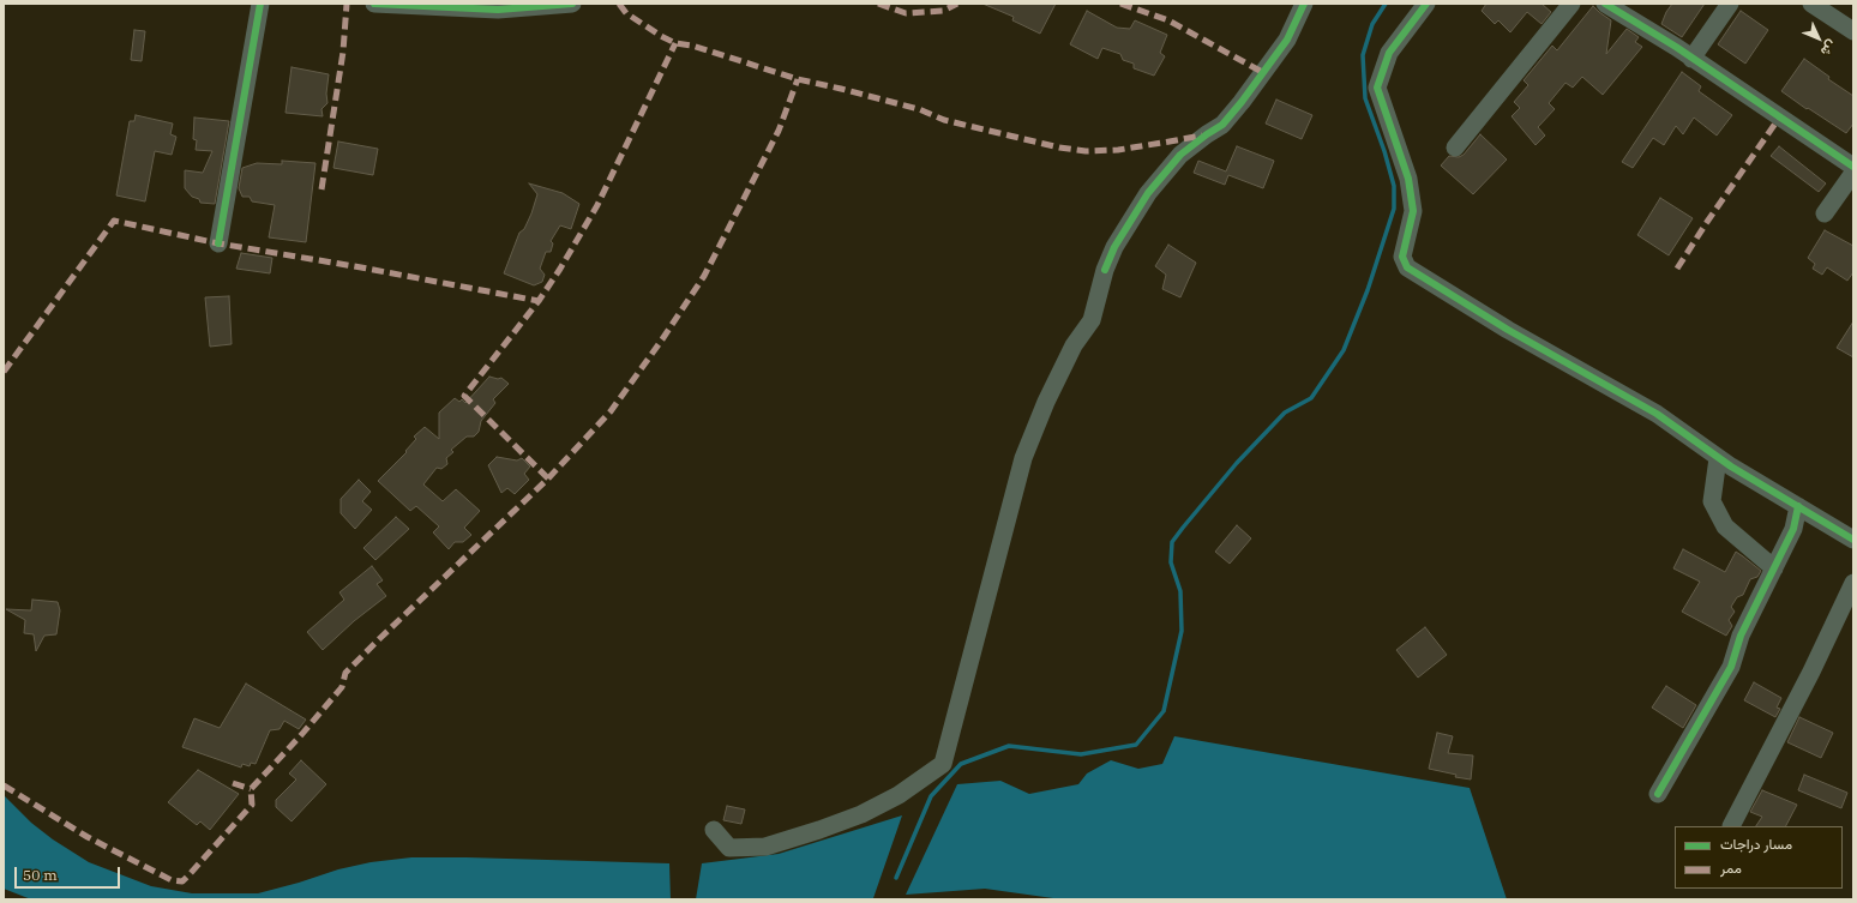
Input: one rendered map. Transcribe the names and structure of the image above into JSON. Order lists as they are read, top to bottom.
{
  "legend": ["مسار دراجات", "ممر"],
  "scale_bar": "50 m",
  "north": "bottom right"
}
